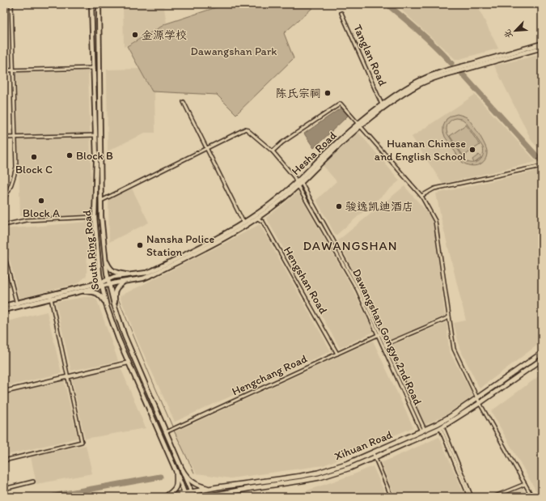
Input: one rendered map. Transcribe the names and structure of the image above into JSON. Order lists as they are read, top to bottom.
{
  "streets": {
    "main road": ["Hesha Road", "South Ring Road", "Xihuan Road"],
    "street": [
      "Tanglan Road",
      "Hengshan Road",
      "Dawangshan Gongye 2nd Road",
      "Hengchang Road"
    ]
  },
  "crossings": [
    ["Tanglan Road", "Hesha Road"],
    ["Hesha Road", "South Ring Road"],
    ["Hesha Road", "Hengshan Road"],
    ["Hesha Road", "Dawangshan Gongye 2nd Road"],
    ["South Ring Road", "Hengchang Road"],
    ["South Ring Road", "Xihuan Road"],
    ["Hengshan Road", "Hengchang Road"],
    ["Dawangshan Gongye 2nd Road", "Hengchang Road"],
    ["Dawangshan Gongye 2nd Road", "Xihuan Road"]
  ],
  "districts": ["DAWANGSHAN"],
  "parks": ["Dawangshan Park"],
  "places": [
    "金源学校",
    "陈氏宗祠",
    "Huanan Chinese and English School",
    "Block B",
    "Block C",
    "Block A",
    "骏逸凯迪酒店",
    "Nansha Police Station"
  ],
  "north": "bottom left"
}
